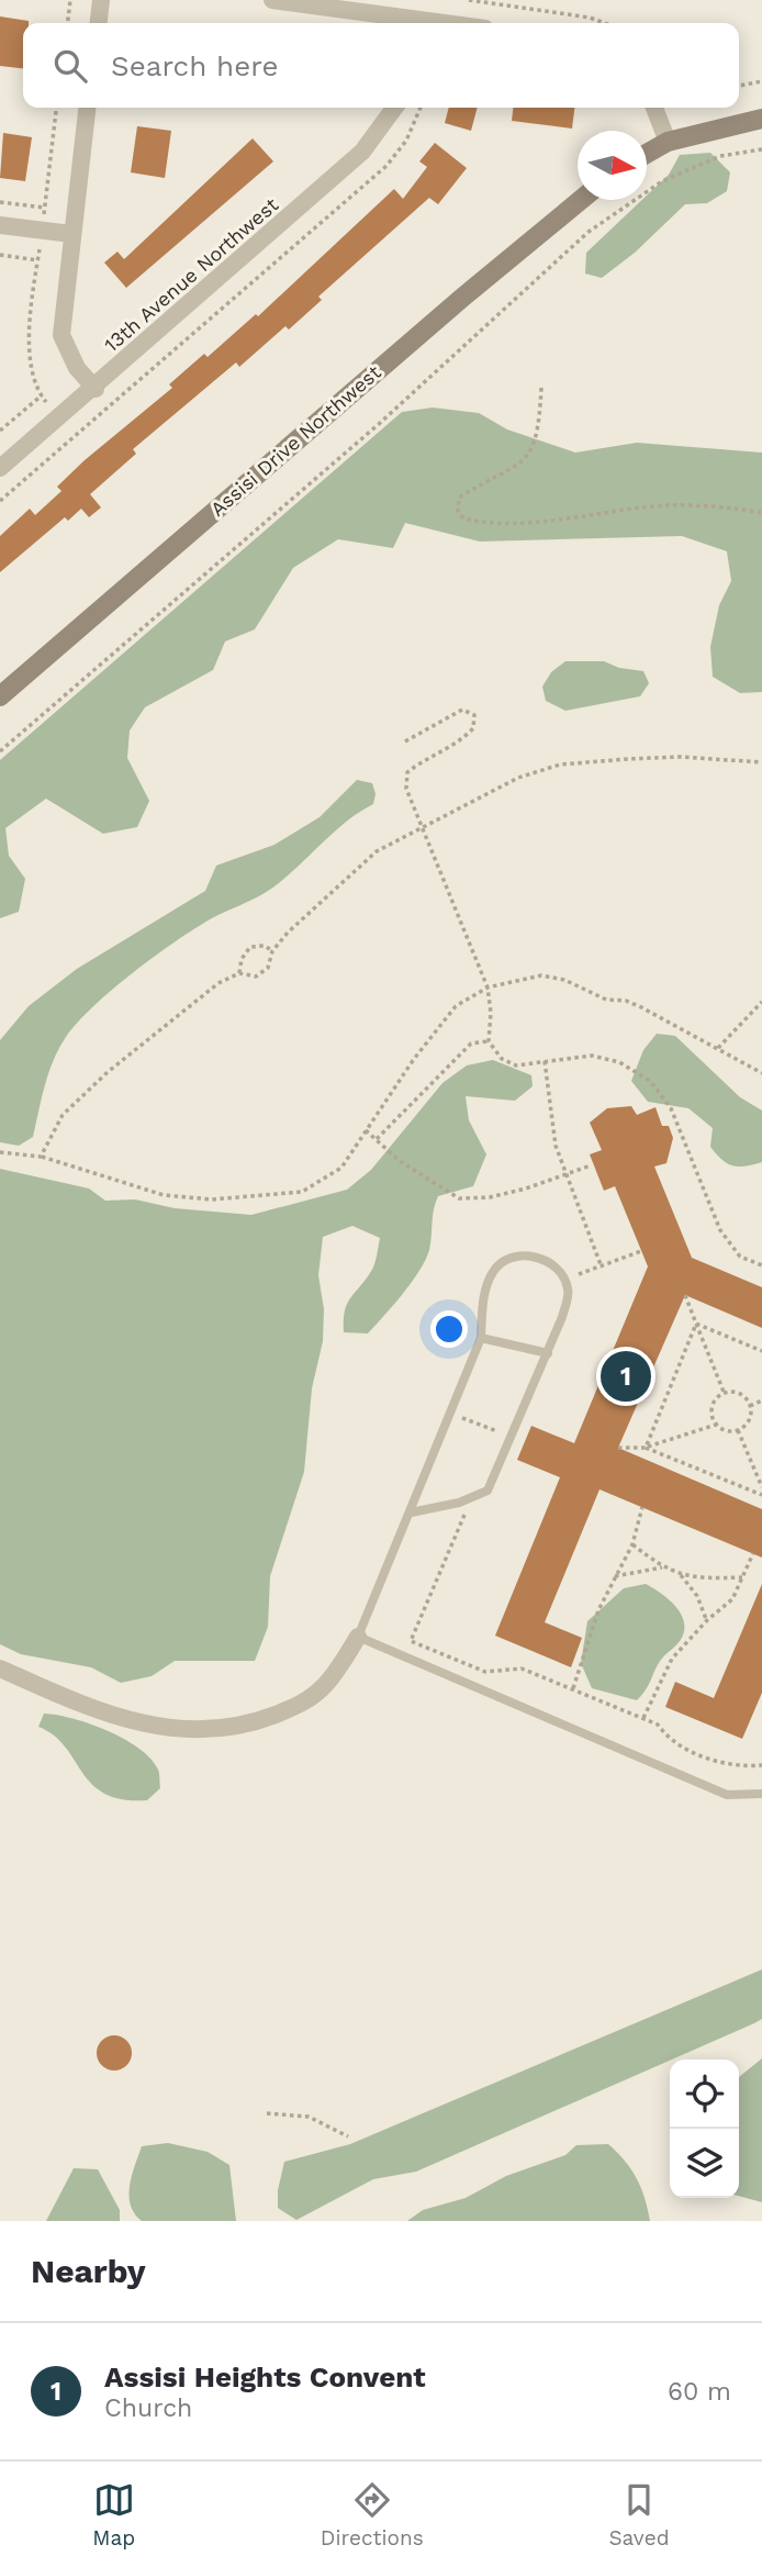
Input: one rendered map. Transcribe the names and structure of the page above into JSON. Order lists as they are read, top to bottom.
{
  "streets": {
    "main road": ["Assisi Drive Northwest"],
    "street": ["13th Avenue Northwest"]
  },
  "north": "right",
  "page": {
    "search": "Search here",
    "pins": "1",
    "heading": "Nearby",
    "list": [
      {
        "mark": "1",
        "name": "Assisi Heights Convent",
        "note": "Church",
        "value": "60 m"
      }
    ],
    "nav": ["Map", "Directions", "Saved"]
  }
}
